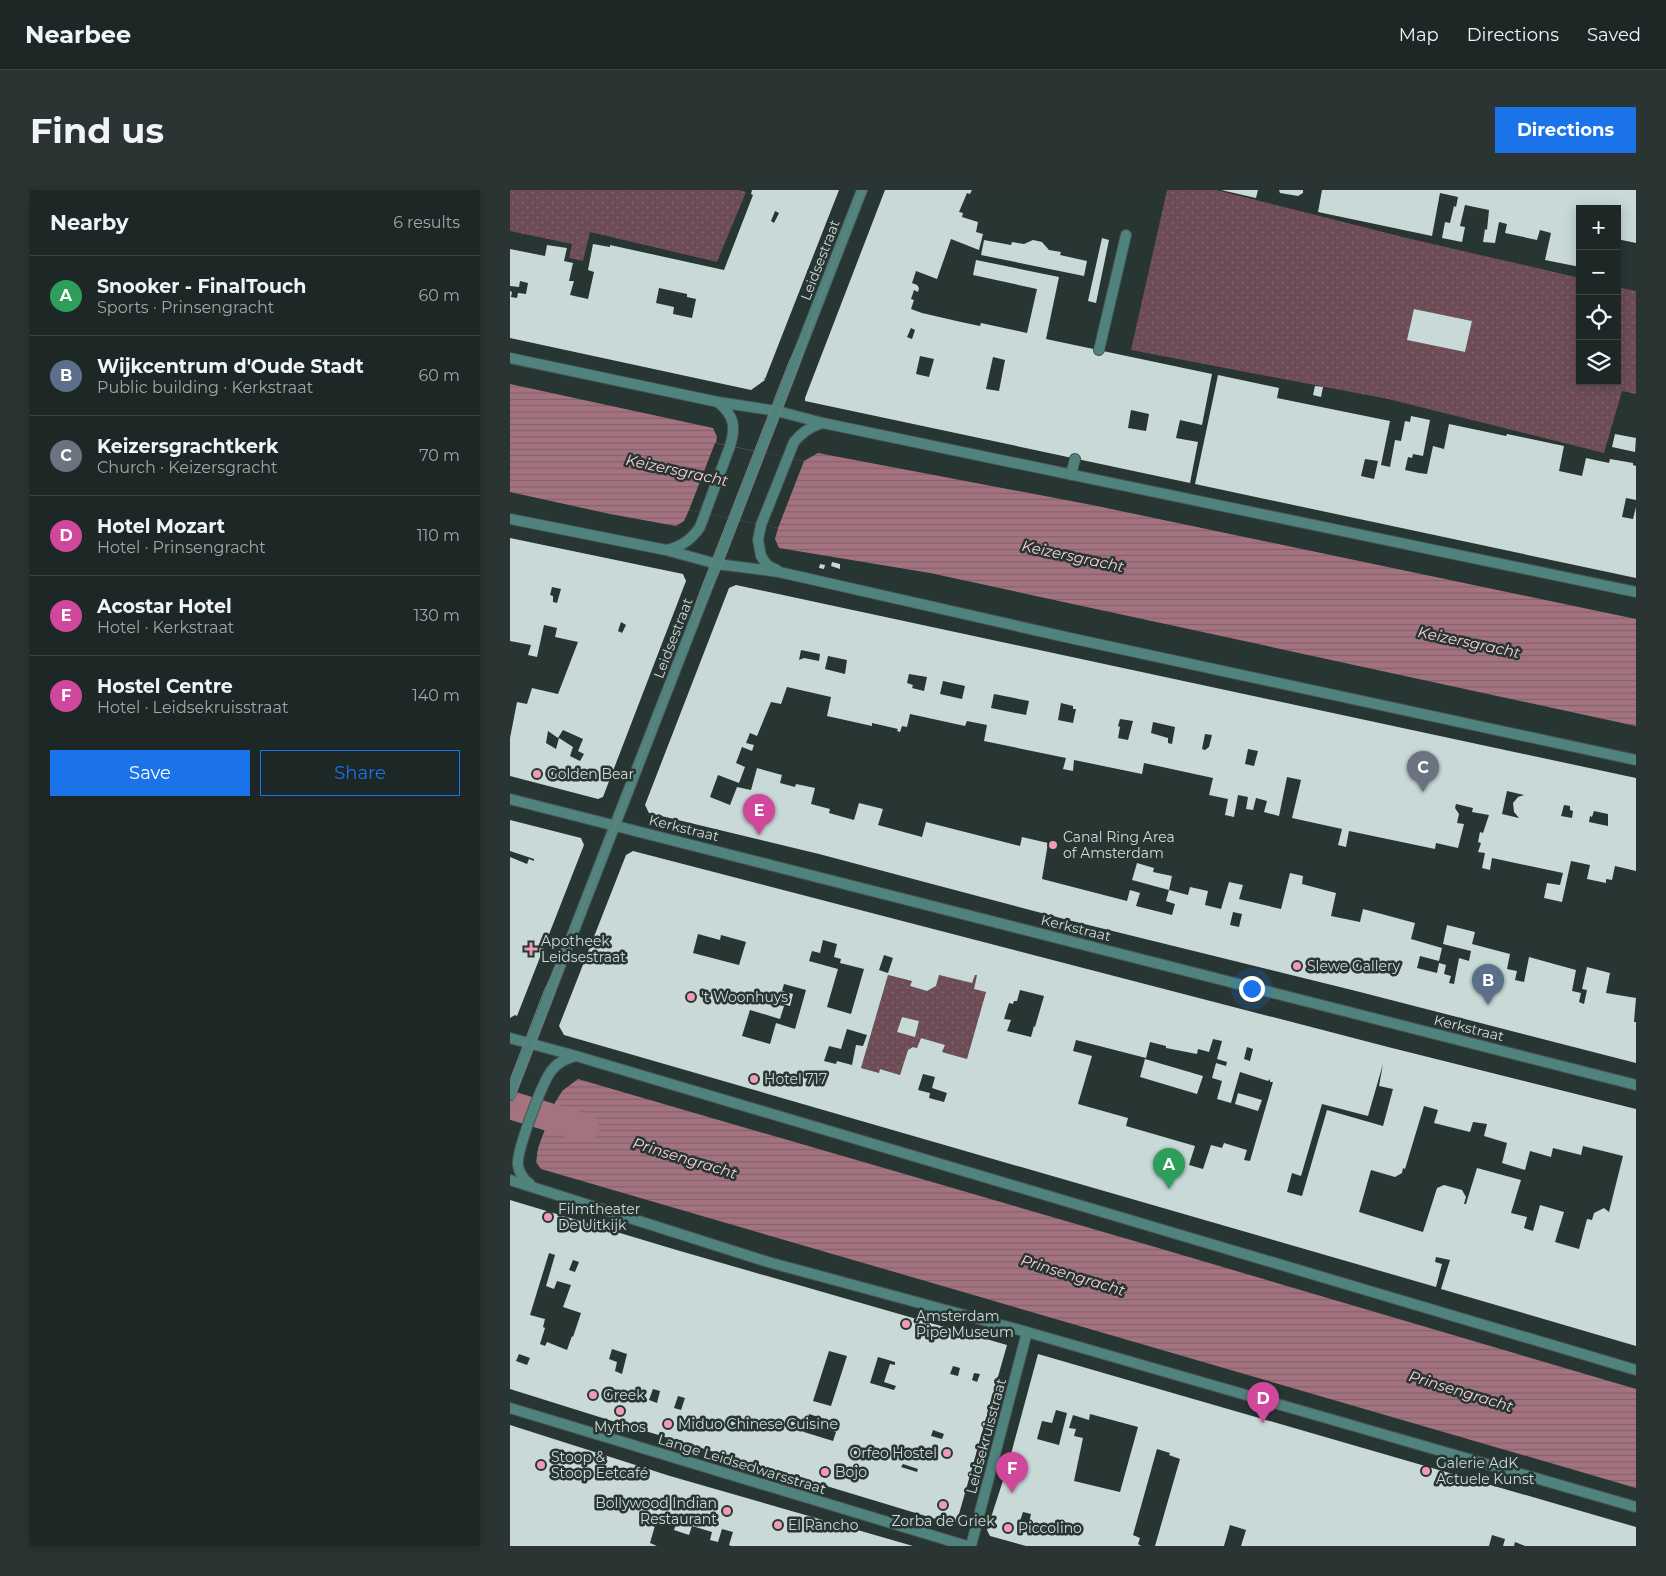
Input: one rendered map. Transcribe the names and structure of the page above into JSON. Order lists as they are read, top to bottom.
{
  "streets": {
    "street": [
      "Leidsestraat",
      "Kerkstraat",
      "Leidsekruisstraat",
      "Lange Leidsedwarsstraat"
    ]
  },
  "crossings": [
    ["Leidsestraat", "Kerkstraat"]
  ],
  "water": ["Keizersgracht", "Prinsengracht"],
  "places": {
    "other": [
      "Golden Bear",
      "Canal Ring Area of Amsterdam",
      "Slewe Gallery",
      "'t Woonhuys",
      "Hotel 717",
      "Filmtheater De Uitkijk",
      "Amsterdam Pipe Museum",
      "Greek",
      "Mythos",
      "Miduo Chinese Cuisine",
      "Orfeo Hostel",
      "Stoop & Stoop Eetcafé",
      "Galerie AdK Actuele Kunst",
      "Bojo",
      "Zorba de Griek",
      "Bollywood Indian Restaurant",
      "El Rancho",
      "Piccolino"
    ],
    "health": ["Apotheek Leidsestraat"]
  },
  "page": {
    "header": "Nearbee",
    "nav": ["Map", "Directions", "Saved"],
    "buttons": [
      "Directions",
      ["Save", "Share"]
    ],
    "title": "Find us",
    "heading": ["Nearby", "6 results"],
    "map_buttons": ["+", "−"],
    "list": [
      {
        "mark": "A",
        "name": "Snooker - FinalTouch",
        "note": "Sports · Prinsengracht",
        "value": "60 m"
      },
      {
        "mark": "B",
        "name": "Wijkcentrum d'Oude Stadt",
        "note": "Public building · Kerkstraat",
        "value": "60 m"
      },
      {
        "mark": "C",
        "name": "Keizersgrachtkerk",
        "note": "Church · Keizersgracht",
        "value": "70 m"
      },
      {
        "mark": "D",
        "name": "Hotel Mozart",
        "note": "Hotel · Prinsengracht",
        "value": "110 m"
      },
      {
        "mark": "E",
        "name": "Acostar Hotel",
        "note": "Hotel · Kerkstraat",
        "value": "130 m"
      },
      {
        "mark": "F",
        "name": "Hostel Centre",
        "note": "Hotel · Leidsekruisstraat",
        "value": "140 m"
      }
    ],
    "pins": [
      "C",
      "E",
      "B",
      "A",
      "D",
      "F"
    ]
  }
}
